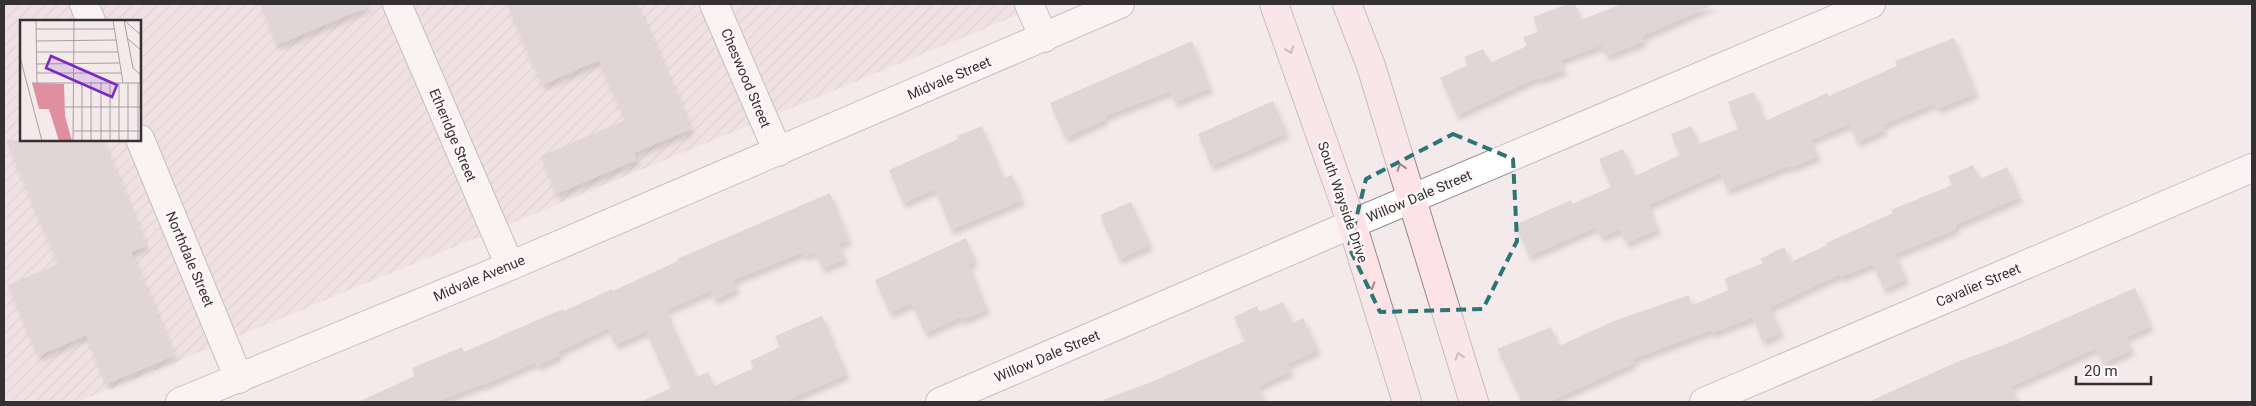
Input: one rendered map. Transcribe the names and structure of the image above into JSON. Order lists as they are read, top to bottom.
{
  "streets": {
    "main road": ["South Wayside Drive"],
    "street": [
      "Cheswood Street",
      "Midvale Street",
      "Etheridge Street",
      "Willow Dale Street",
      "Northdale Street",
      "Midvale Avenue",
      "Cavalier Street"
    ]
  },
  "crossings": [
    ["Cheswood Street", "Midvale Street"],
    ["Cheswood Street", "Midvale Avenue"],
    ["Midvale Street", "Midvale Avenue"],
    ["Etheridge Street", "Midvale Avenue"],
    ["Willow Dale Street", "South Wayside Drive"],
    ["Northdale Street", "Midvale Avenue"]
  ],
  "scale_bar": "20 m"
}
